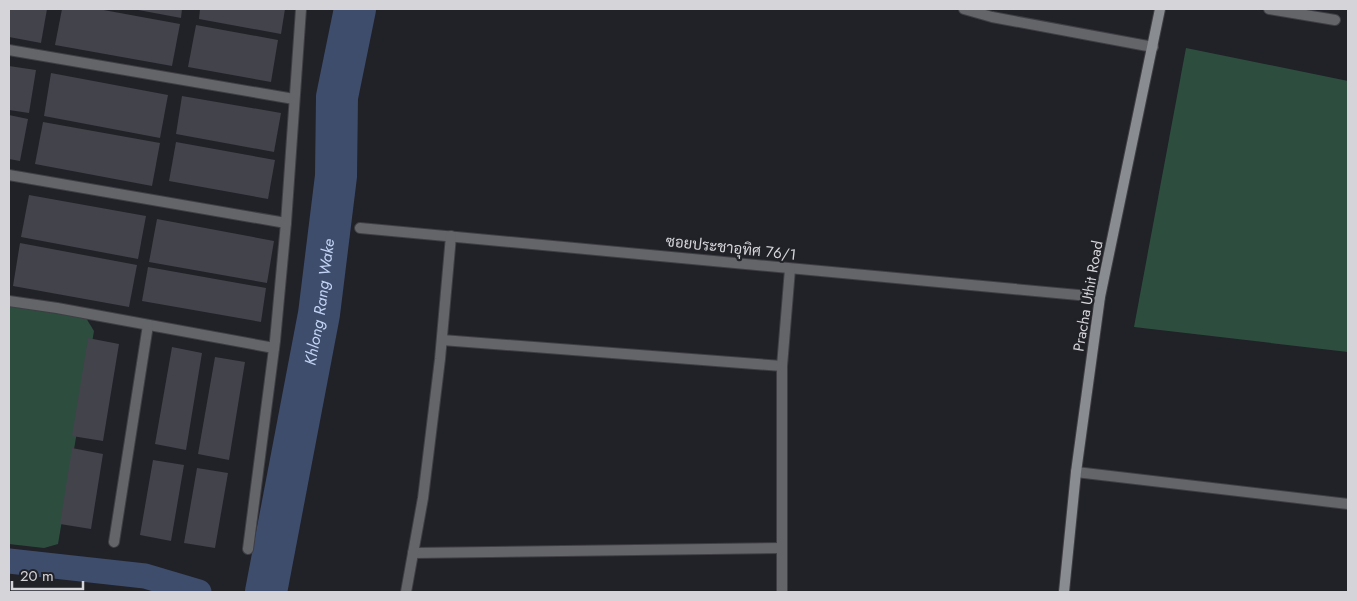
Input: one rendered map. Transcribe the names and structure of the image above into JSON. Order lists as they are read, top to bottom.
{
  "streets": {
    "main road": ["Pracha Uthit Road"],
    "street": ["ซอยประชาอุทิศ 76/1"]
  },
  "crossings": [
    ["ซอยประชาอุทิศ 76/1", "Pracha Uthit Road"]
  ],
  "water": ["Khlong Rang Wake"],
  "scale_bar": "20 m"
}
